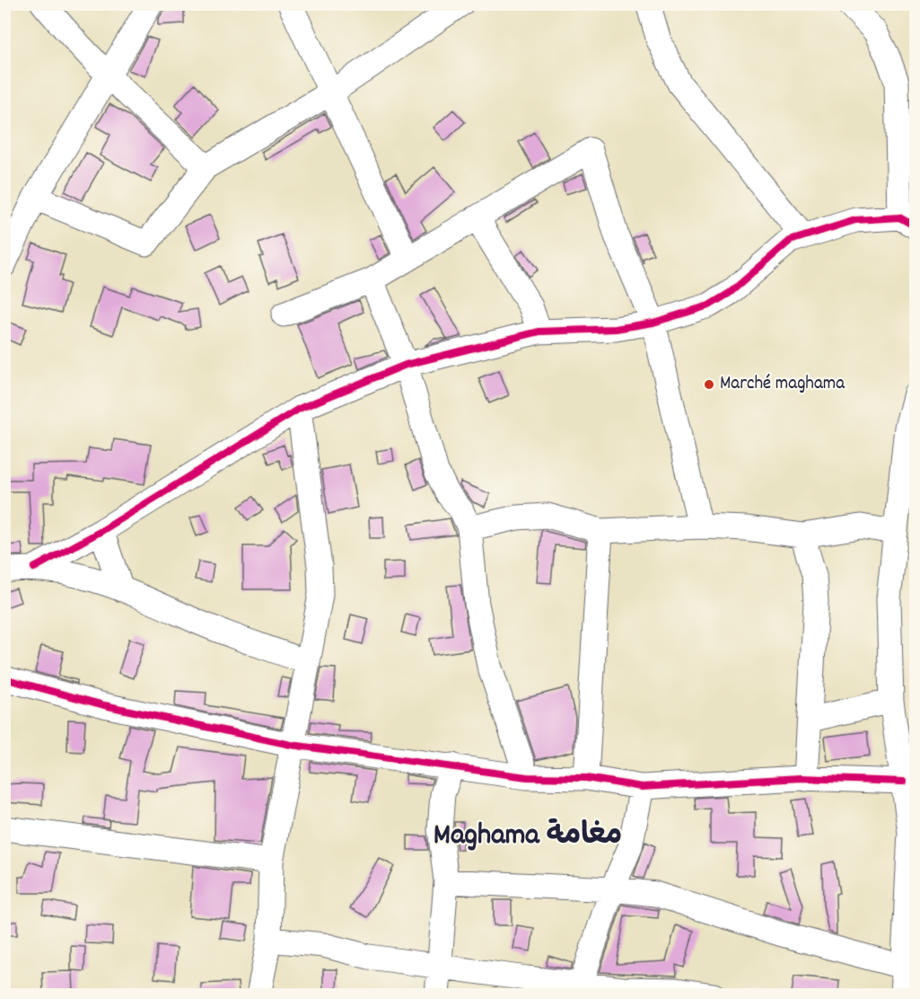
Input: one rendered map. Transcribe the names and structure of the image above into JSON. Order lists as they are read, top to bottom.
{
  "districts": ["Maghama مغامة"],
  "places": ["Marché maghama"]
}
